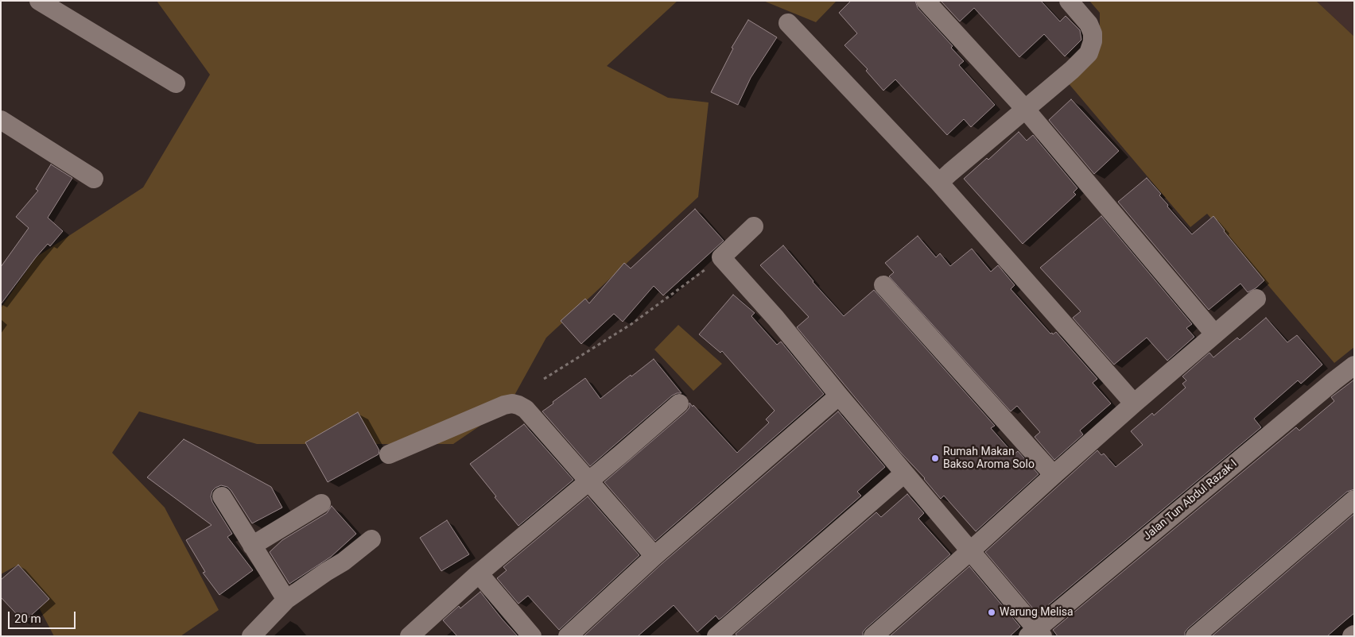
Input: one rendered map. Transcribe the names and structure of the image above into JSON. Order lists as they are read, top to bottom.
{
  "streets": {
    "street": ["Jalan Tun Abdul Razak I"]
  },
  "places": ["Rumah Makan Bakso Aroma Solo", "Warung Melisa"],
  "scale_bar": "20 m"
}
